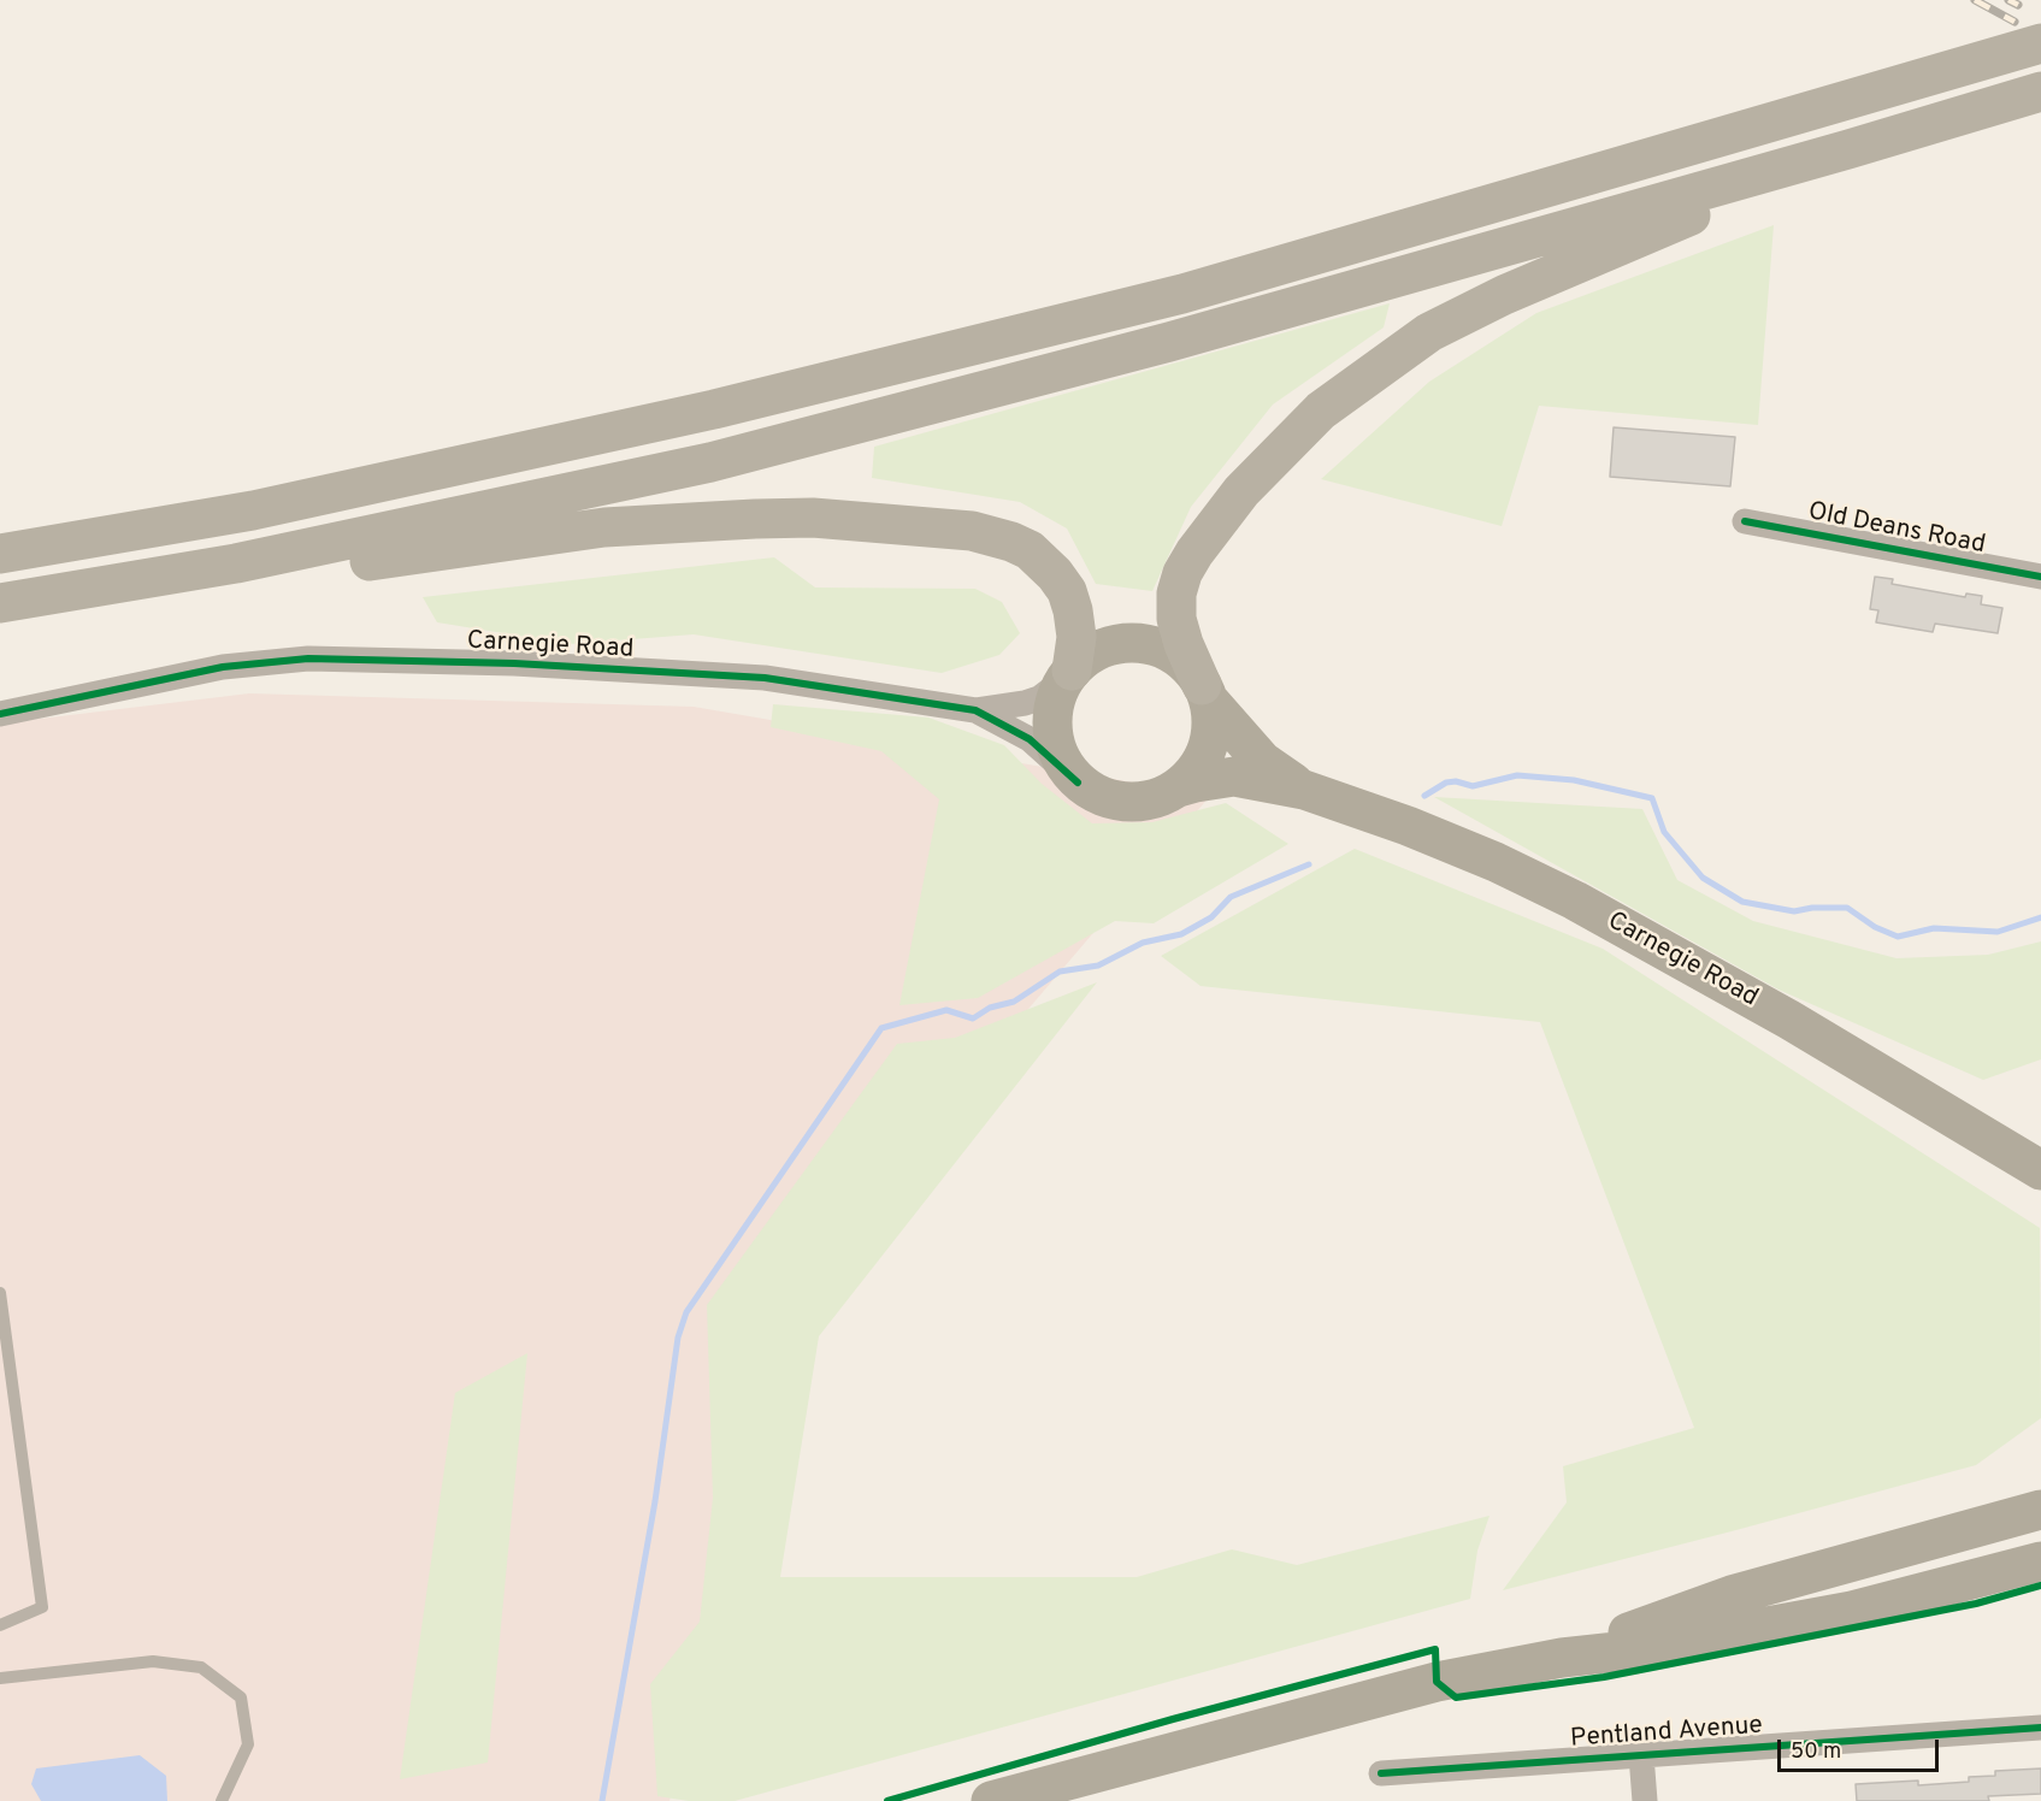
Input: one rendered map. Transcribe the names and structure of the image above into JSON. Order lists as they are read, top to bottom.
{
  "streets": {
    "main road": ["Carnegie Road"],
    "street": ["Old Deans Road", "Pentland Avenue"]
  },
  "scale_bar": "50 m"
}
